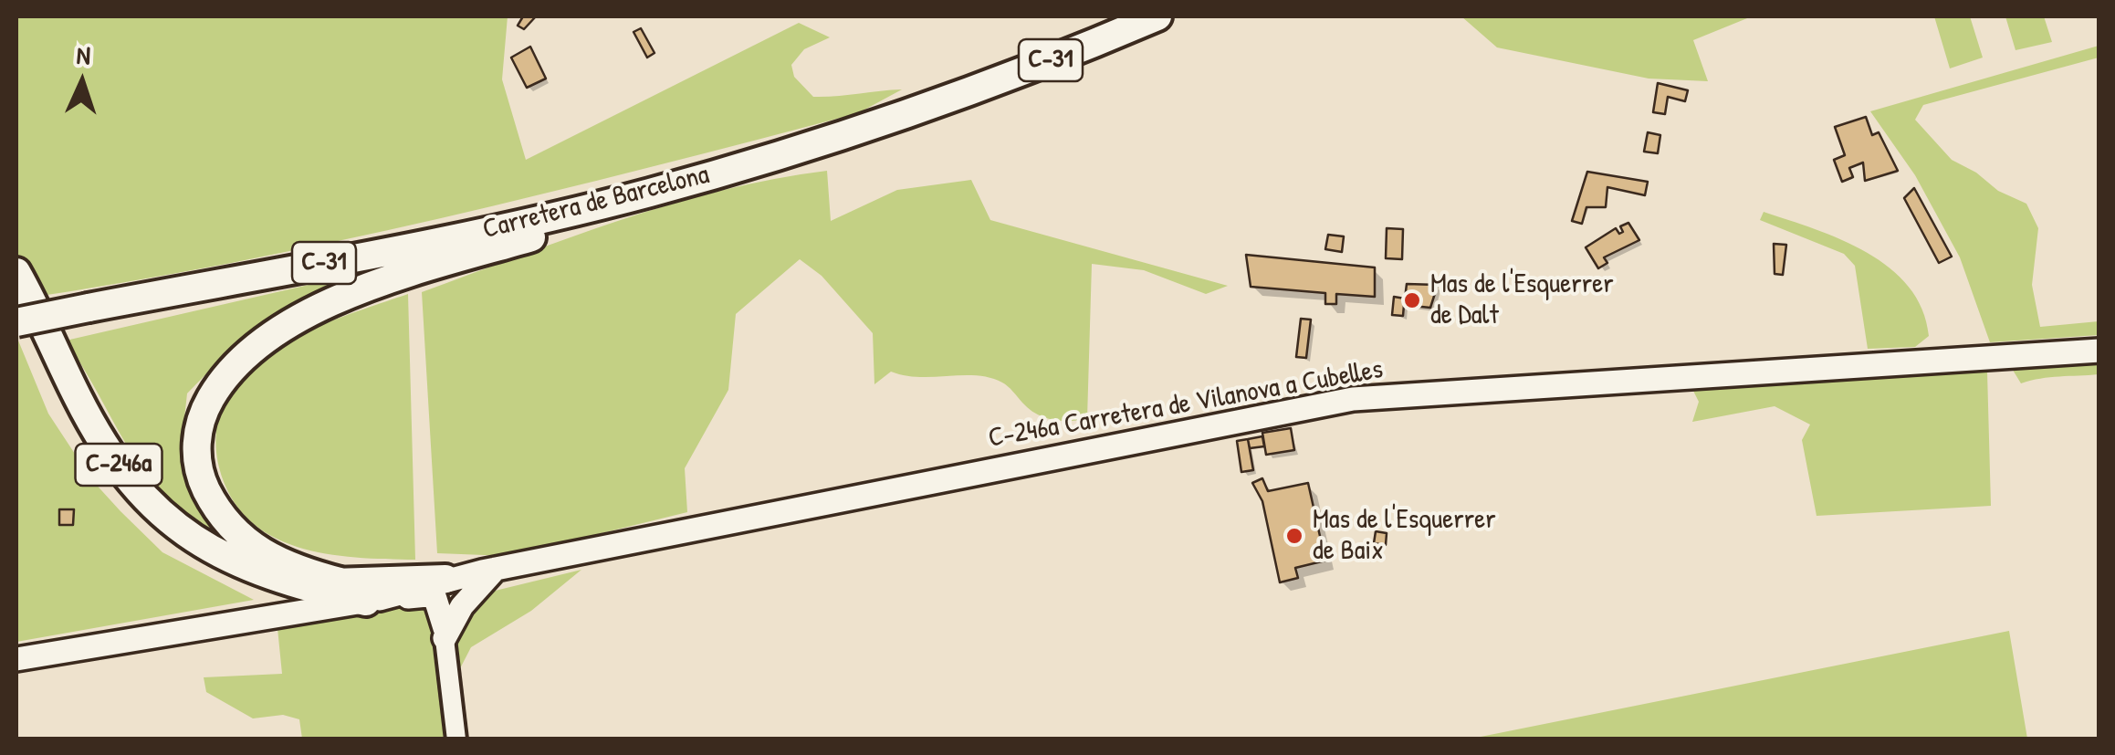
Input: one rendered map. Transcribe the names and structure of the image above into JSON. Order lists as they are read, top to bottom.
{
  "streets": {
    "highway": ["C-31", "Carretera de Barcelona", "C-246a"],
    "main road": ["C-246a Carretera de Vilanova a Cubelles"]
  },
  "crossings": [
    ["C-246a Carretera de Vilanova a Cubelles", "C-246a"]
  ],
  "places": ["Mas de l'Esquerrer de Dalt", "Mas de l'Esquerrer de Baix"],
  "north": "top"
}
